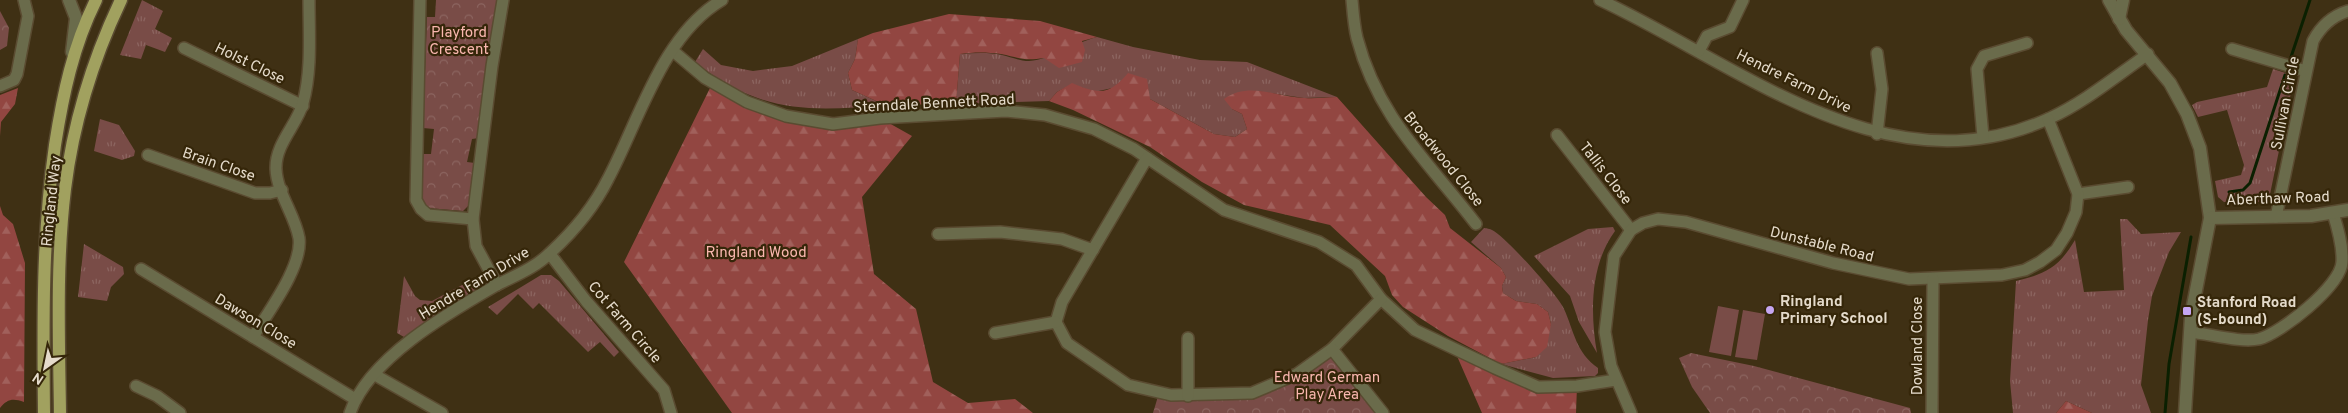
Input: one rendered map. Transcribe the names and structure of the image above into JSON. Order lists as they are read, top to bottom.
{
  "streets": {
    "main road": ["Ringland Way"],
    "street": [
      "Holst Close",
      "Hendre Farm Drive",
      "Sterndale Bennett Road",
      "Sullivan Circle",
      "Broadwood Close",
      "Brain Close",
      "Tallis Close",
      "Aberthaw Road",
      "Dunstable Road",
      "Dawson Close",
      "Cot Farm Circle",
      "Dowland Close"
    ]
  },
  "crossings": [
    ["Hendre Farm Drive", "Sterndale Bennett Road"],
    ["Hendre Farm Drive", "Dawson Close"],
    ["Hendre Farm Drive", "Cot Farm Circle"],
    ["Sullivan Circle", "Aberthaw Road"],
    ["Tallis Close", "Dunstable Road"],
    ["Dunstable Road", "Dowland Close"]
  ],
  "parks": ["Playford Crescent", "Ringland Wood", "Edward German Play Area"],
  "places": {
    "other": ["Ringland Primary School"],
    "transit": ["Stanford Road (S-bound)"]
  },
  "north": "bottom left"
}
